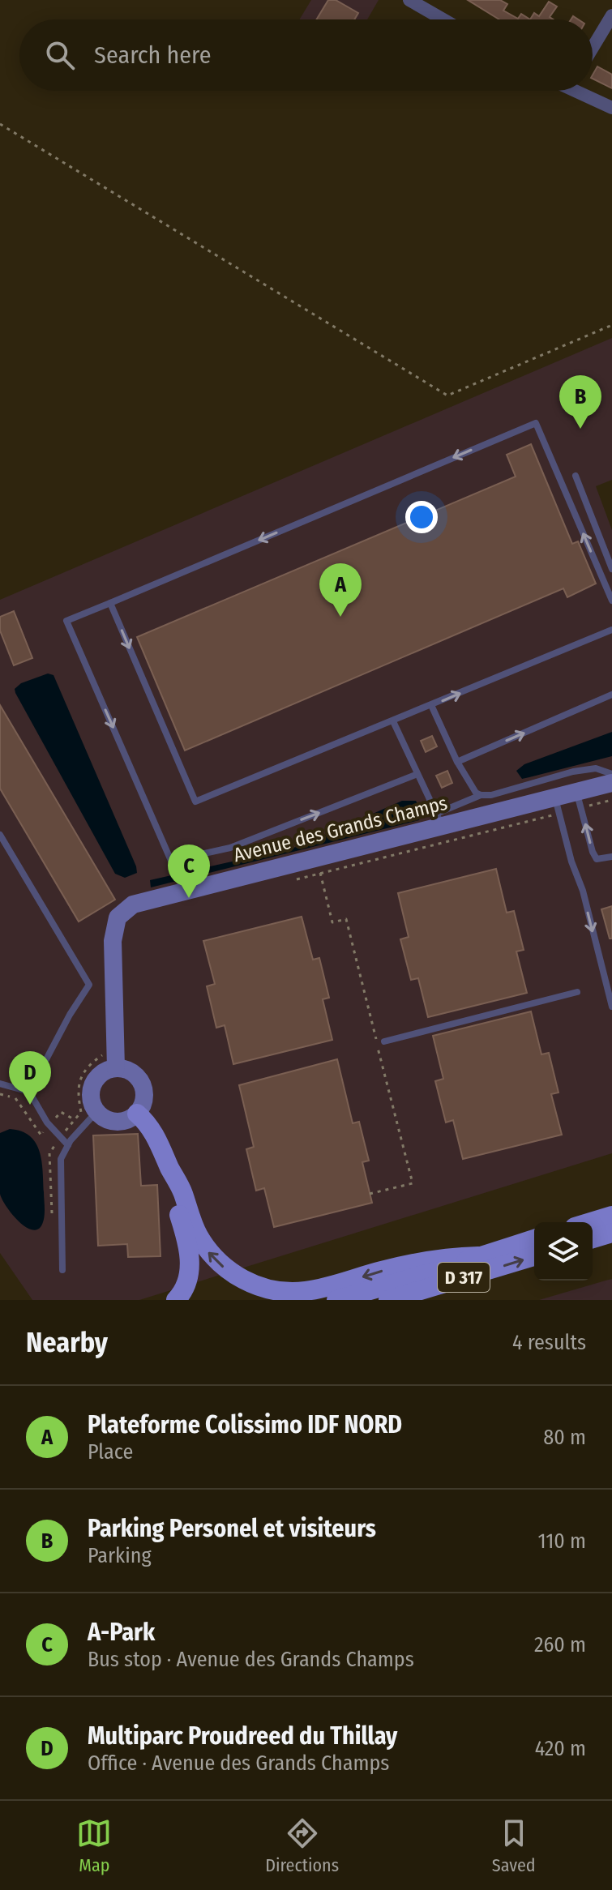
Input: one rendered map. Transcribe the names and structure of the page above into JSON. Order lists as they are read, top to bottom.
{
  "streets": {
    "main road": ["Avenue des Grands Champs", "D 317"]
  },
  "page": {
    "search": "Search here",
    "pins": [
      "B",
      "A",
      "C",
      "D"
    ],
    "heading": ["Nearby", "4 results"],
    "list": [
      {
        "mark": "A",
        "name": "Plateforme Colissimo IDF NORD",
        "note": "Place",
        "value": "80 m"
      },
      {
        "mark": "B",
        "name": "Parking Personel et visiteurs",
        "note": "Parking",
        "value": "110 m"
      },
      {
        "mark": "C",
        "name": "A-Park",
        "note": "Bus stop · Avenue des Grands Champs",
        "value": "260 m"
      },
      {
        "mark": "D",
        "name": "Multiparc Proudreed du Thillay",
        "note": "Office · Avenue des Grands Champs",
        "value": "420 m"
      }
    ],
    "nav": ["Map", "Directions", "Saved"]
  }
}
